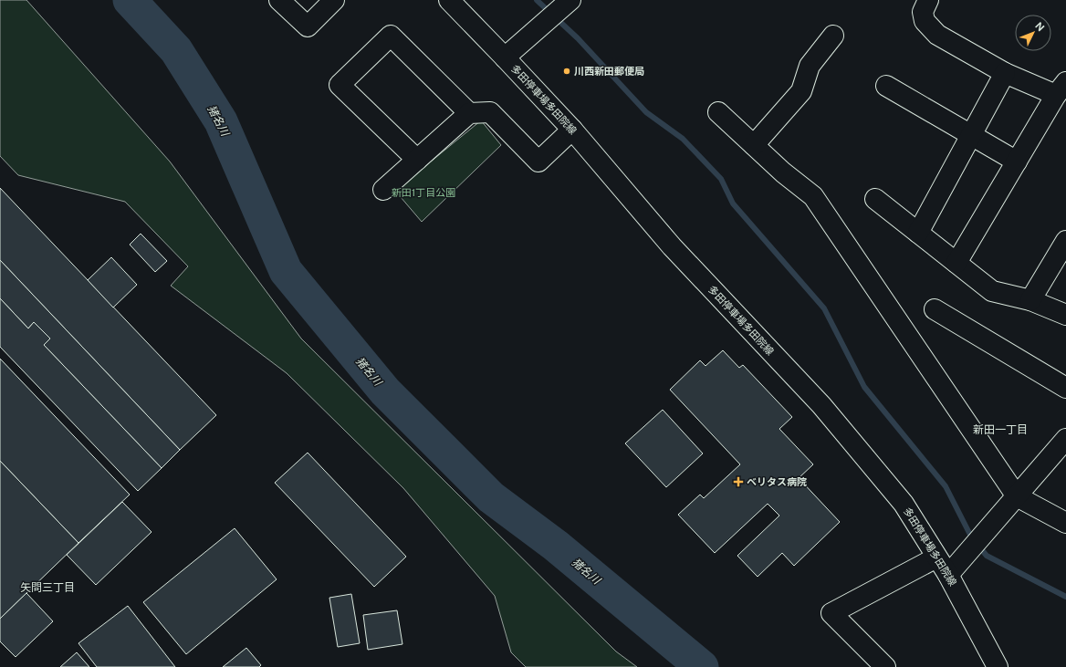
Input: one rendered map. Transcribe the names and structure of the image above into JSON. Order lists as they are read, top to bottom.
{
  "streets": {
    "street": ["多田停車場多田院線"]
  },
  "districts": ["新田一丁目", "矢問三丁目"],
  "water": ["猪名川"],
  "parks": ["新田1丁目公園"],
  "places": {
    "other": ["川西新田郵便局"],
    "health": ["ベリタス病院"]
  },
  "north": "top right"
}
